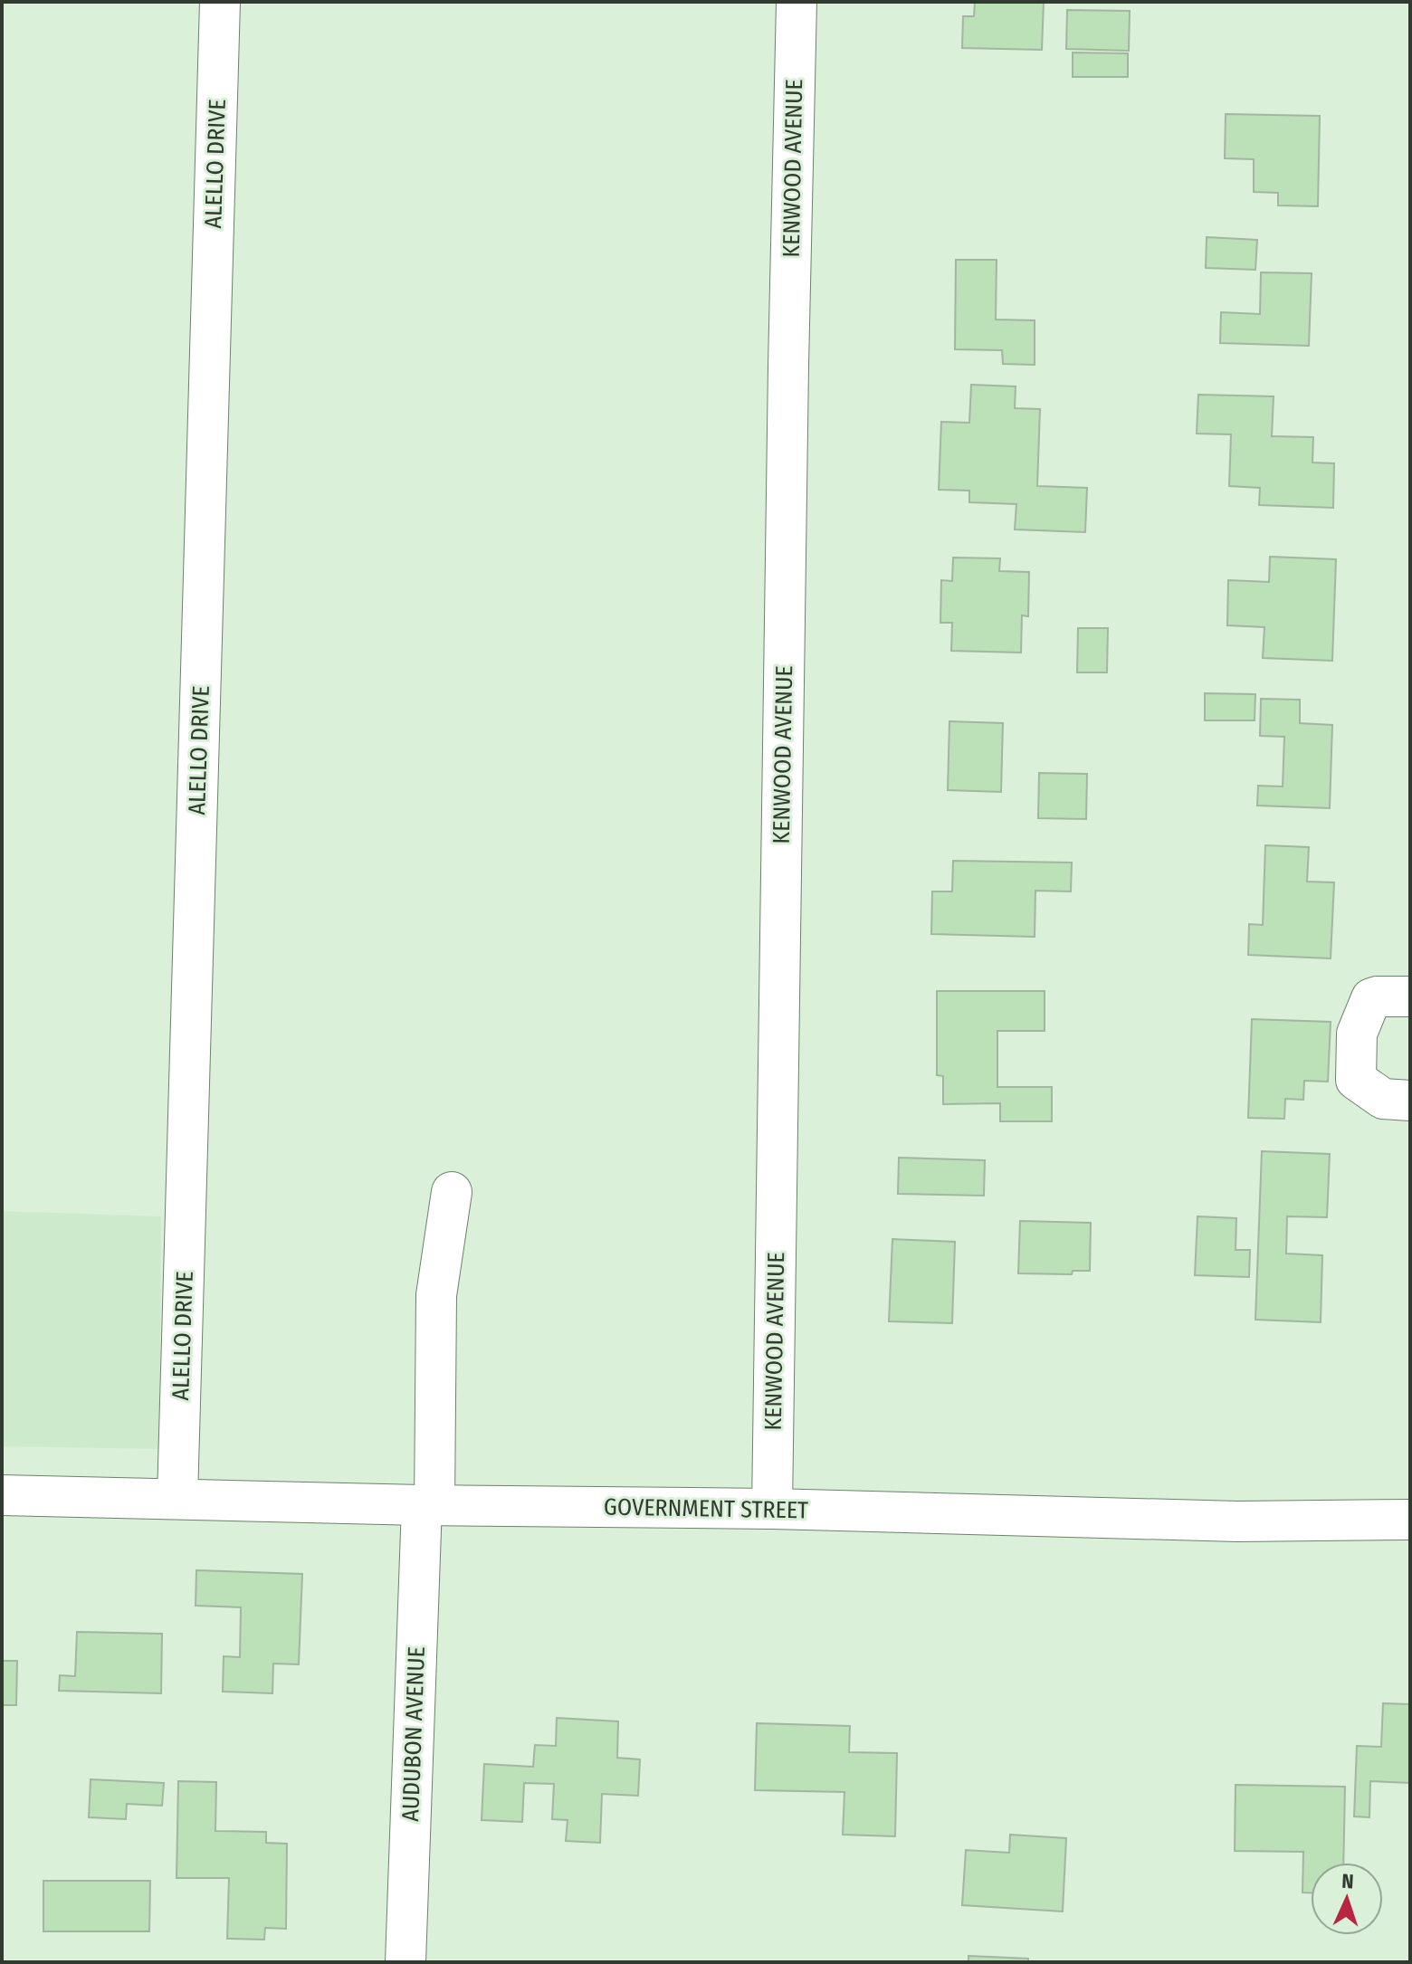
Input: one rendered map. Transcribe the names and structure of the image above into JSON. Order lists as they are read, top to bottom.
{
  "streets": {
    "street": [
      "ALELLO DRIVE",
      "KENWOOD AVENUE",
      "GOVERNMENT STREET",
      "AUDUBON AVENUE"
    ]
  },
  "crossings": [
    ["ALELLO DRIVE", "GOVERNMENT STREET"],
    ["KENWOOD AVENUE", "GOVERNMENT STREET"],
    ["GOVERNMENT STREET", "AUDUBON AVENUE"]
  ],
  "north": "top"
}
